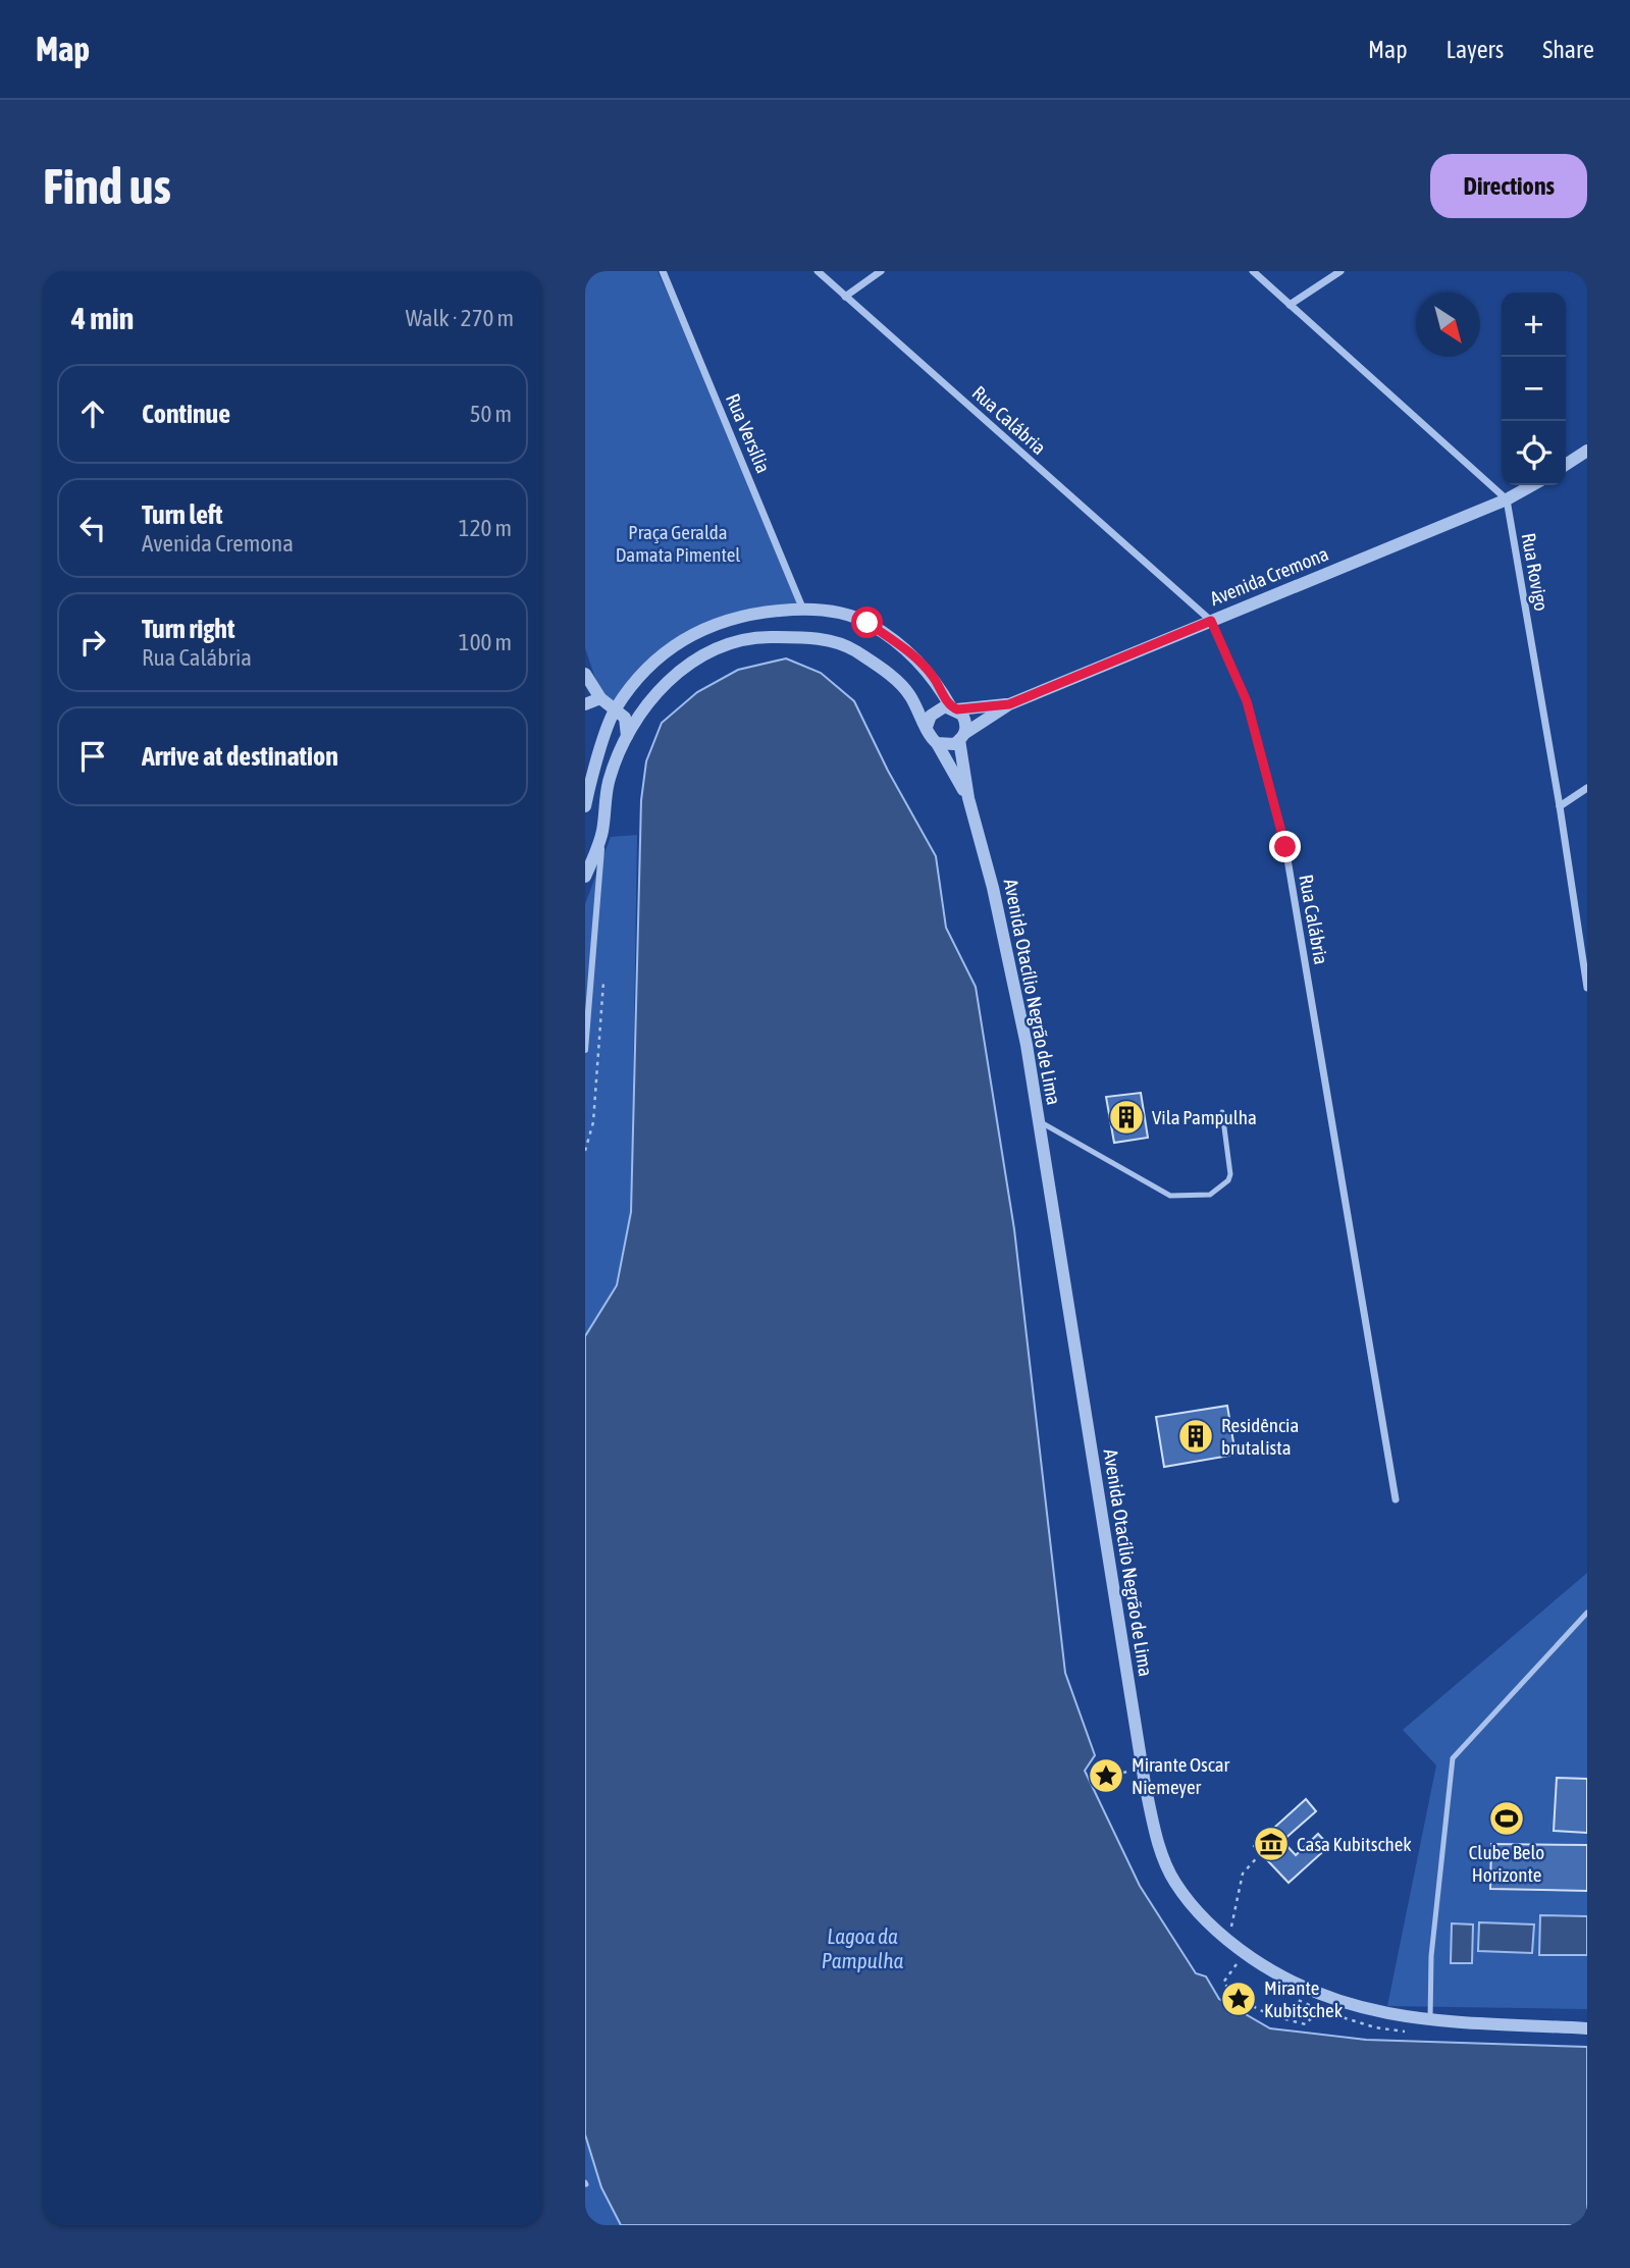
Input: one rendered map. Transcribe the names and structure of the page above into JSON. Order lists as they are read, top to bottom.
{
  "streets": {
    "street": [
      "Rua Calábria",
      "Rua Versília",
      "Rua Rovigo",
      "Avenida Cremona",
      "Avenida Otacílio Negrão de Lima"
    ]
  },
  "crossings": [
    ["Rua Calábria", "Avenida Cremona"],
    ["Rua Rovigo", "Avenida Cremona"],
    ["Avenida Cremona", "Avenida Otacílio Negrão de Lima"]
  ],
  "water": ["Lagoa da Pampulha"],
  "parks": ["Praça Geralda Damata Pimentel"],
  "places": {
    "building": ["Vila Pampulha", "Residência brutalista"],
    "place": ["Mirante Oscar Niemeyer", "Mirante Kubitschek"],
    "sports": ["Clube Belo Horizonte"],
    "museum": ["Casa Kubitschek"]
  },
  "north": "bottom right",
  "page": {
    "header": "Map",
    "nav": ["Map", "Layers", "Share"],
    "buttons": "Directions",
    "title": "Find us",
    "heading": ["4 min", "Walk · 270 m"],
    "map_buttons": ["+", "−"],
    "list": [
      ["Continue", "50 m"],
      ["Turn left", "Avenida Cremona", "120 m"],
      ["Turn right", "Rua Calábria", "100 m"],
      "Arrive at destination"
    ]
  }
}
